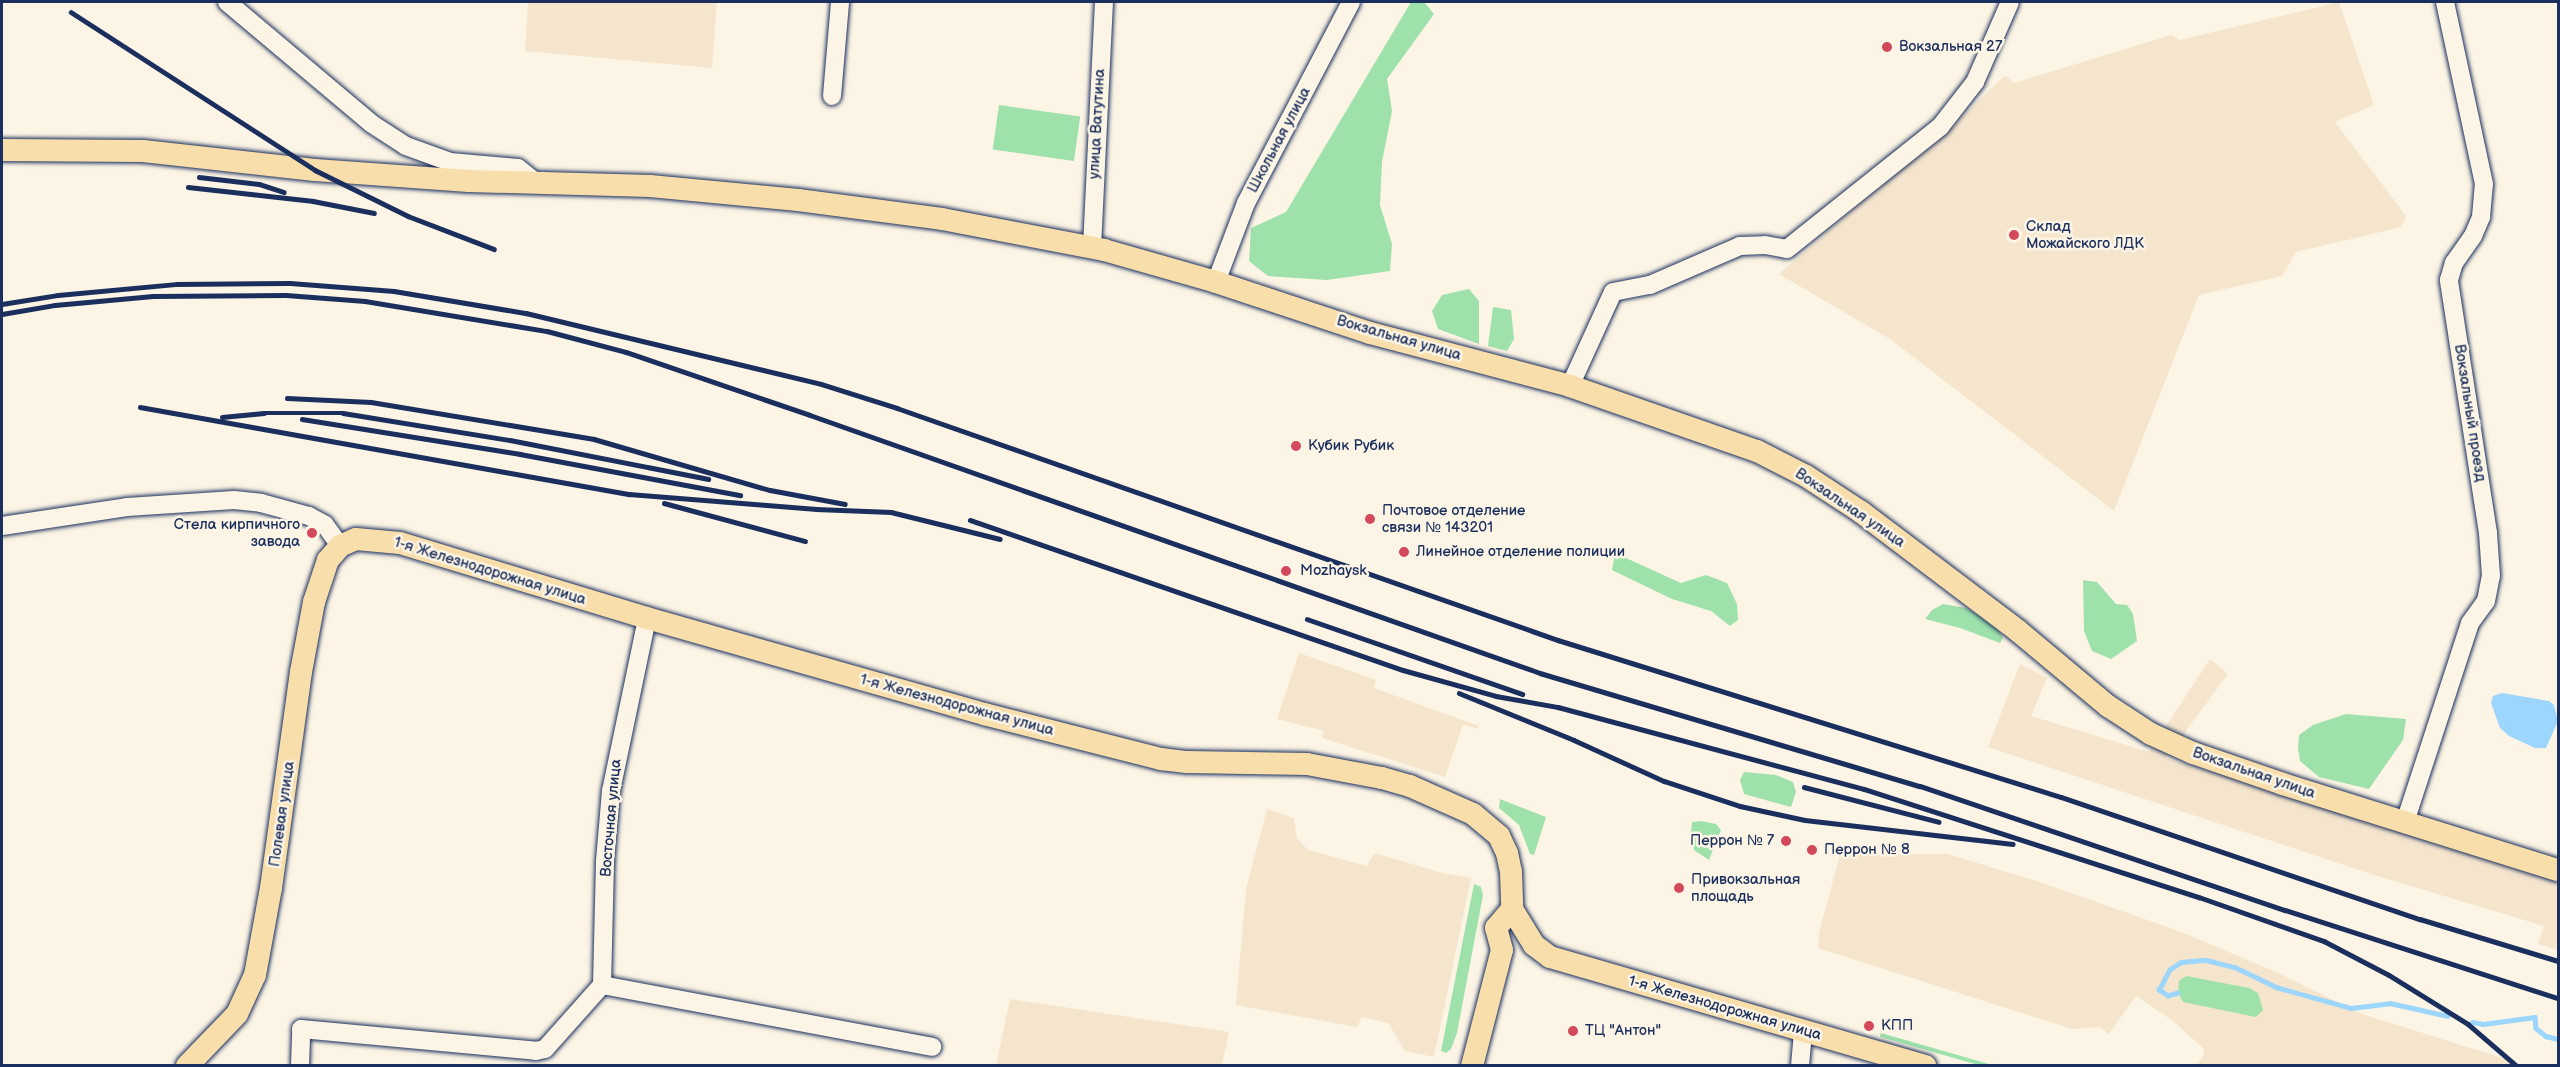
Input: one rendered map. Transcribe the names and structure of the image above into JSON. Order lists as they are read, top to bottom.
{
  "streets": {
    "main road": ["Вокзальная улица", "1-я Железнодорожная улица", "Полевая улица"],
    "street": [
      "улица Ватутина",
      "Школьная улица",
      "Вокзальный проезд",
      "Восточная улица"
    ]
  },
  "crossings": [
    ["улица Ватутина", "Вокзальная улица"],
    ["Школьная улица", "Вокзальная улица"],
    ["Вокзальная улица", "Вокзальный проезд"],
    ["1-я Железнодорожная улица", "Полевая улица"],
    ["1-я Железнодорожная улица", "Восточная улица"]
  ],
  "places": [
    "Вокзальная 27",
    "Склад Можайского ЛДК",
    "Кубик Рубик",
    "Почтовое отделение связи № 143201",
    "Стела кирпичного завода",
    "Линейное отделение полиции",
    "Mozhaysk",
    "Перрон № 7",
    "Перрон № 8",
    "Привокзальная площадь",
    "КПП",
    "ТЦ \"Антон\""
  ]
}
